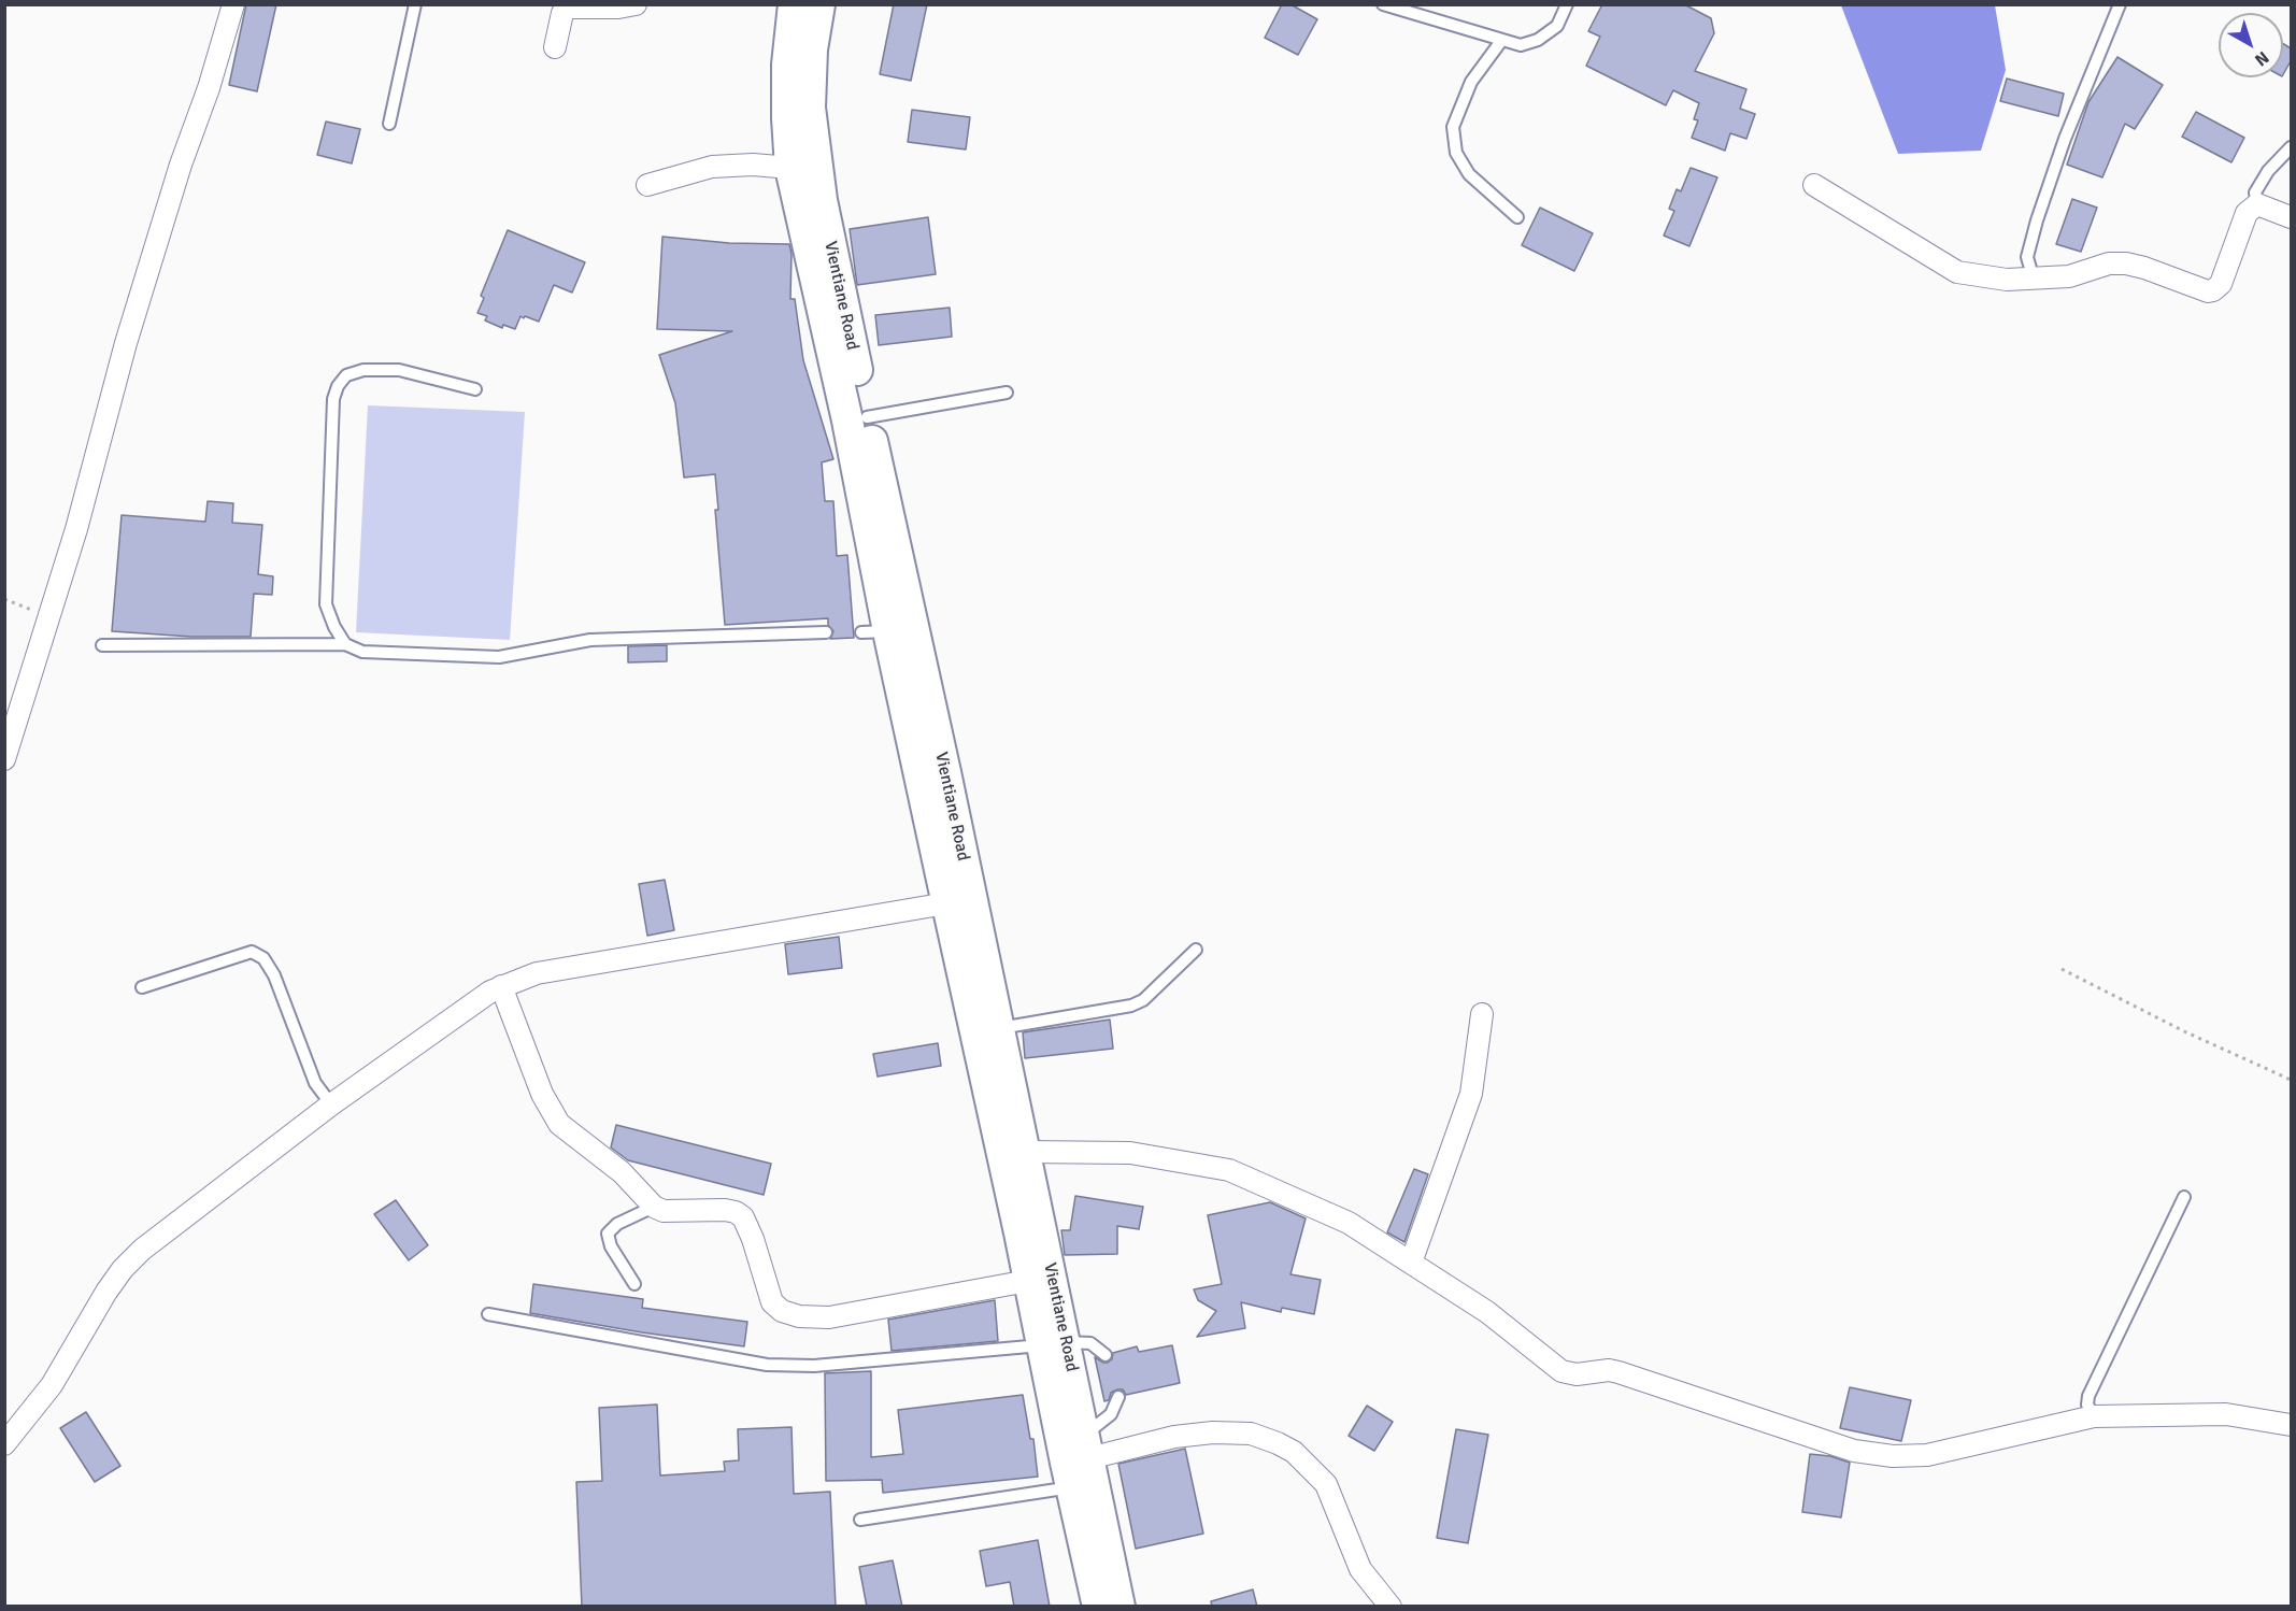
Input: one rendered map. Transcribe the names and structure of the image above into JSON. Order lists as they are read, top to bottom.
{
  "streets": {
    "main road": ["Vientiane Road"]
  },
  "north": "bottom right"
}
